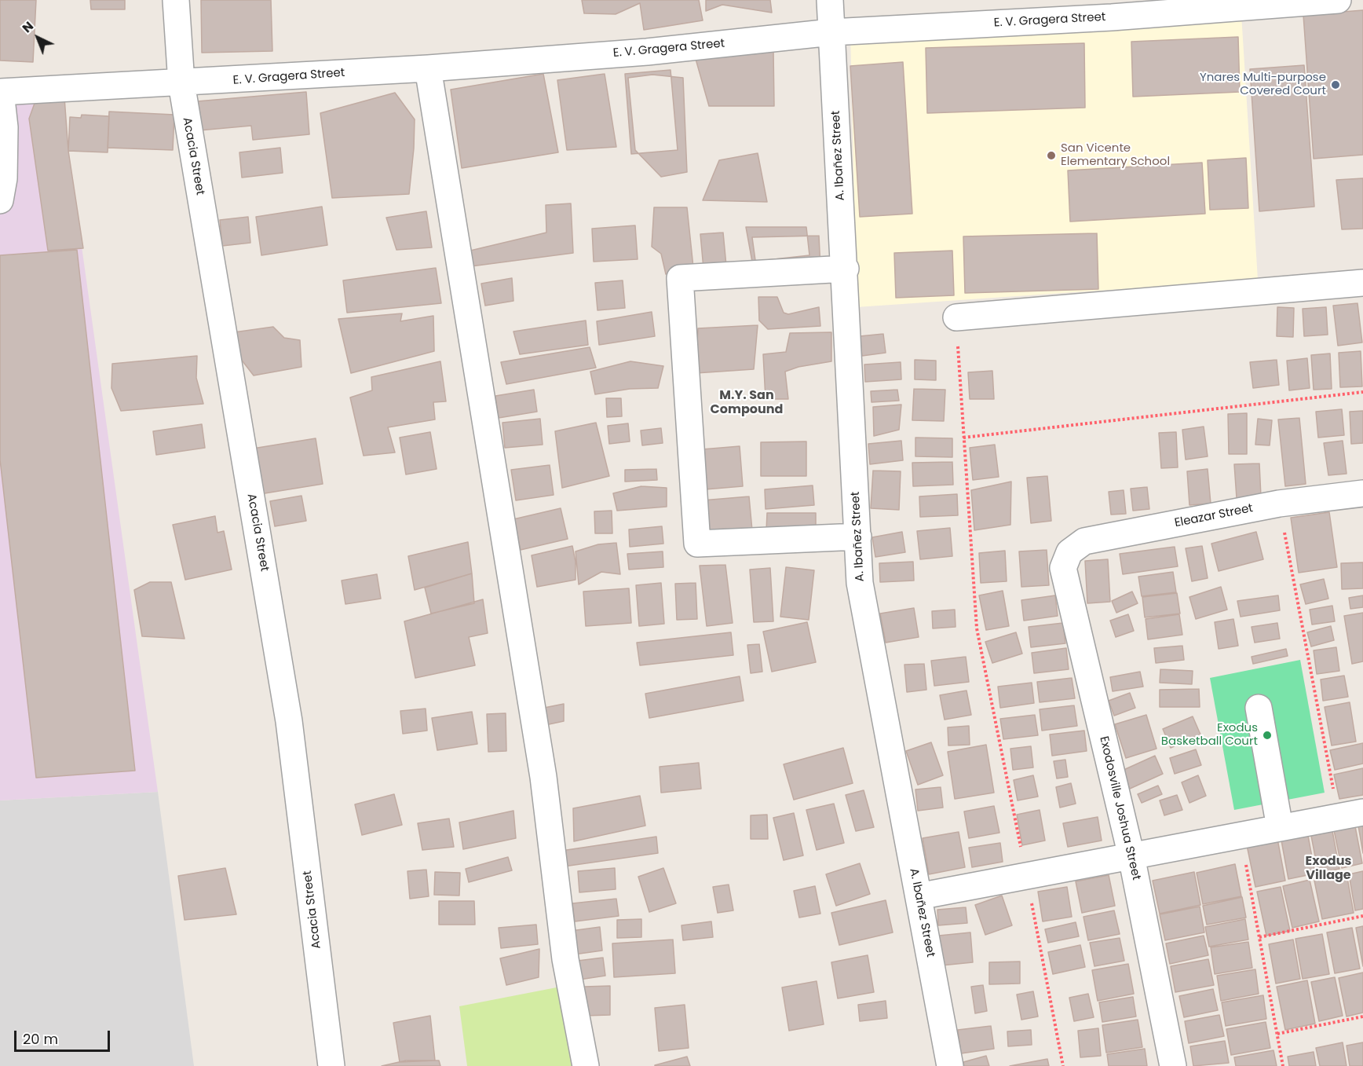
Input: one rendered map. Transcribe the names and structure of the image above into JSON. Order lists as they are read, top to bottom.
{
  "streets": {
    "street": [
      "E. V. Gragera Street",
      "A. Ibañez Street",
      "Acacia Street",
      "Eleazar Street",
      "Exodosville Joshua Street"
    ]
  },
  "crossings": [
    ["E. V. Gragera Street", "A. Ibañez Street"],
    ["E. V. Gragera Street", "Acacia Street"],
    ["Eleazar Street", "Exodosville Joshua Street"]
  ],
  "districts": ["M.Y. San Compound", "Exodus Village"],
  "places": ["Ynares Multi-purpose Covered Court", "San Vicente Elementary School", "Exodus Basketball Court"],
  "scale_bar": "20 m",
  "north": "top left"
}
